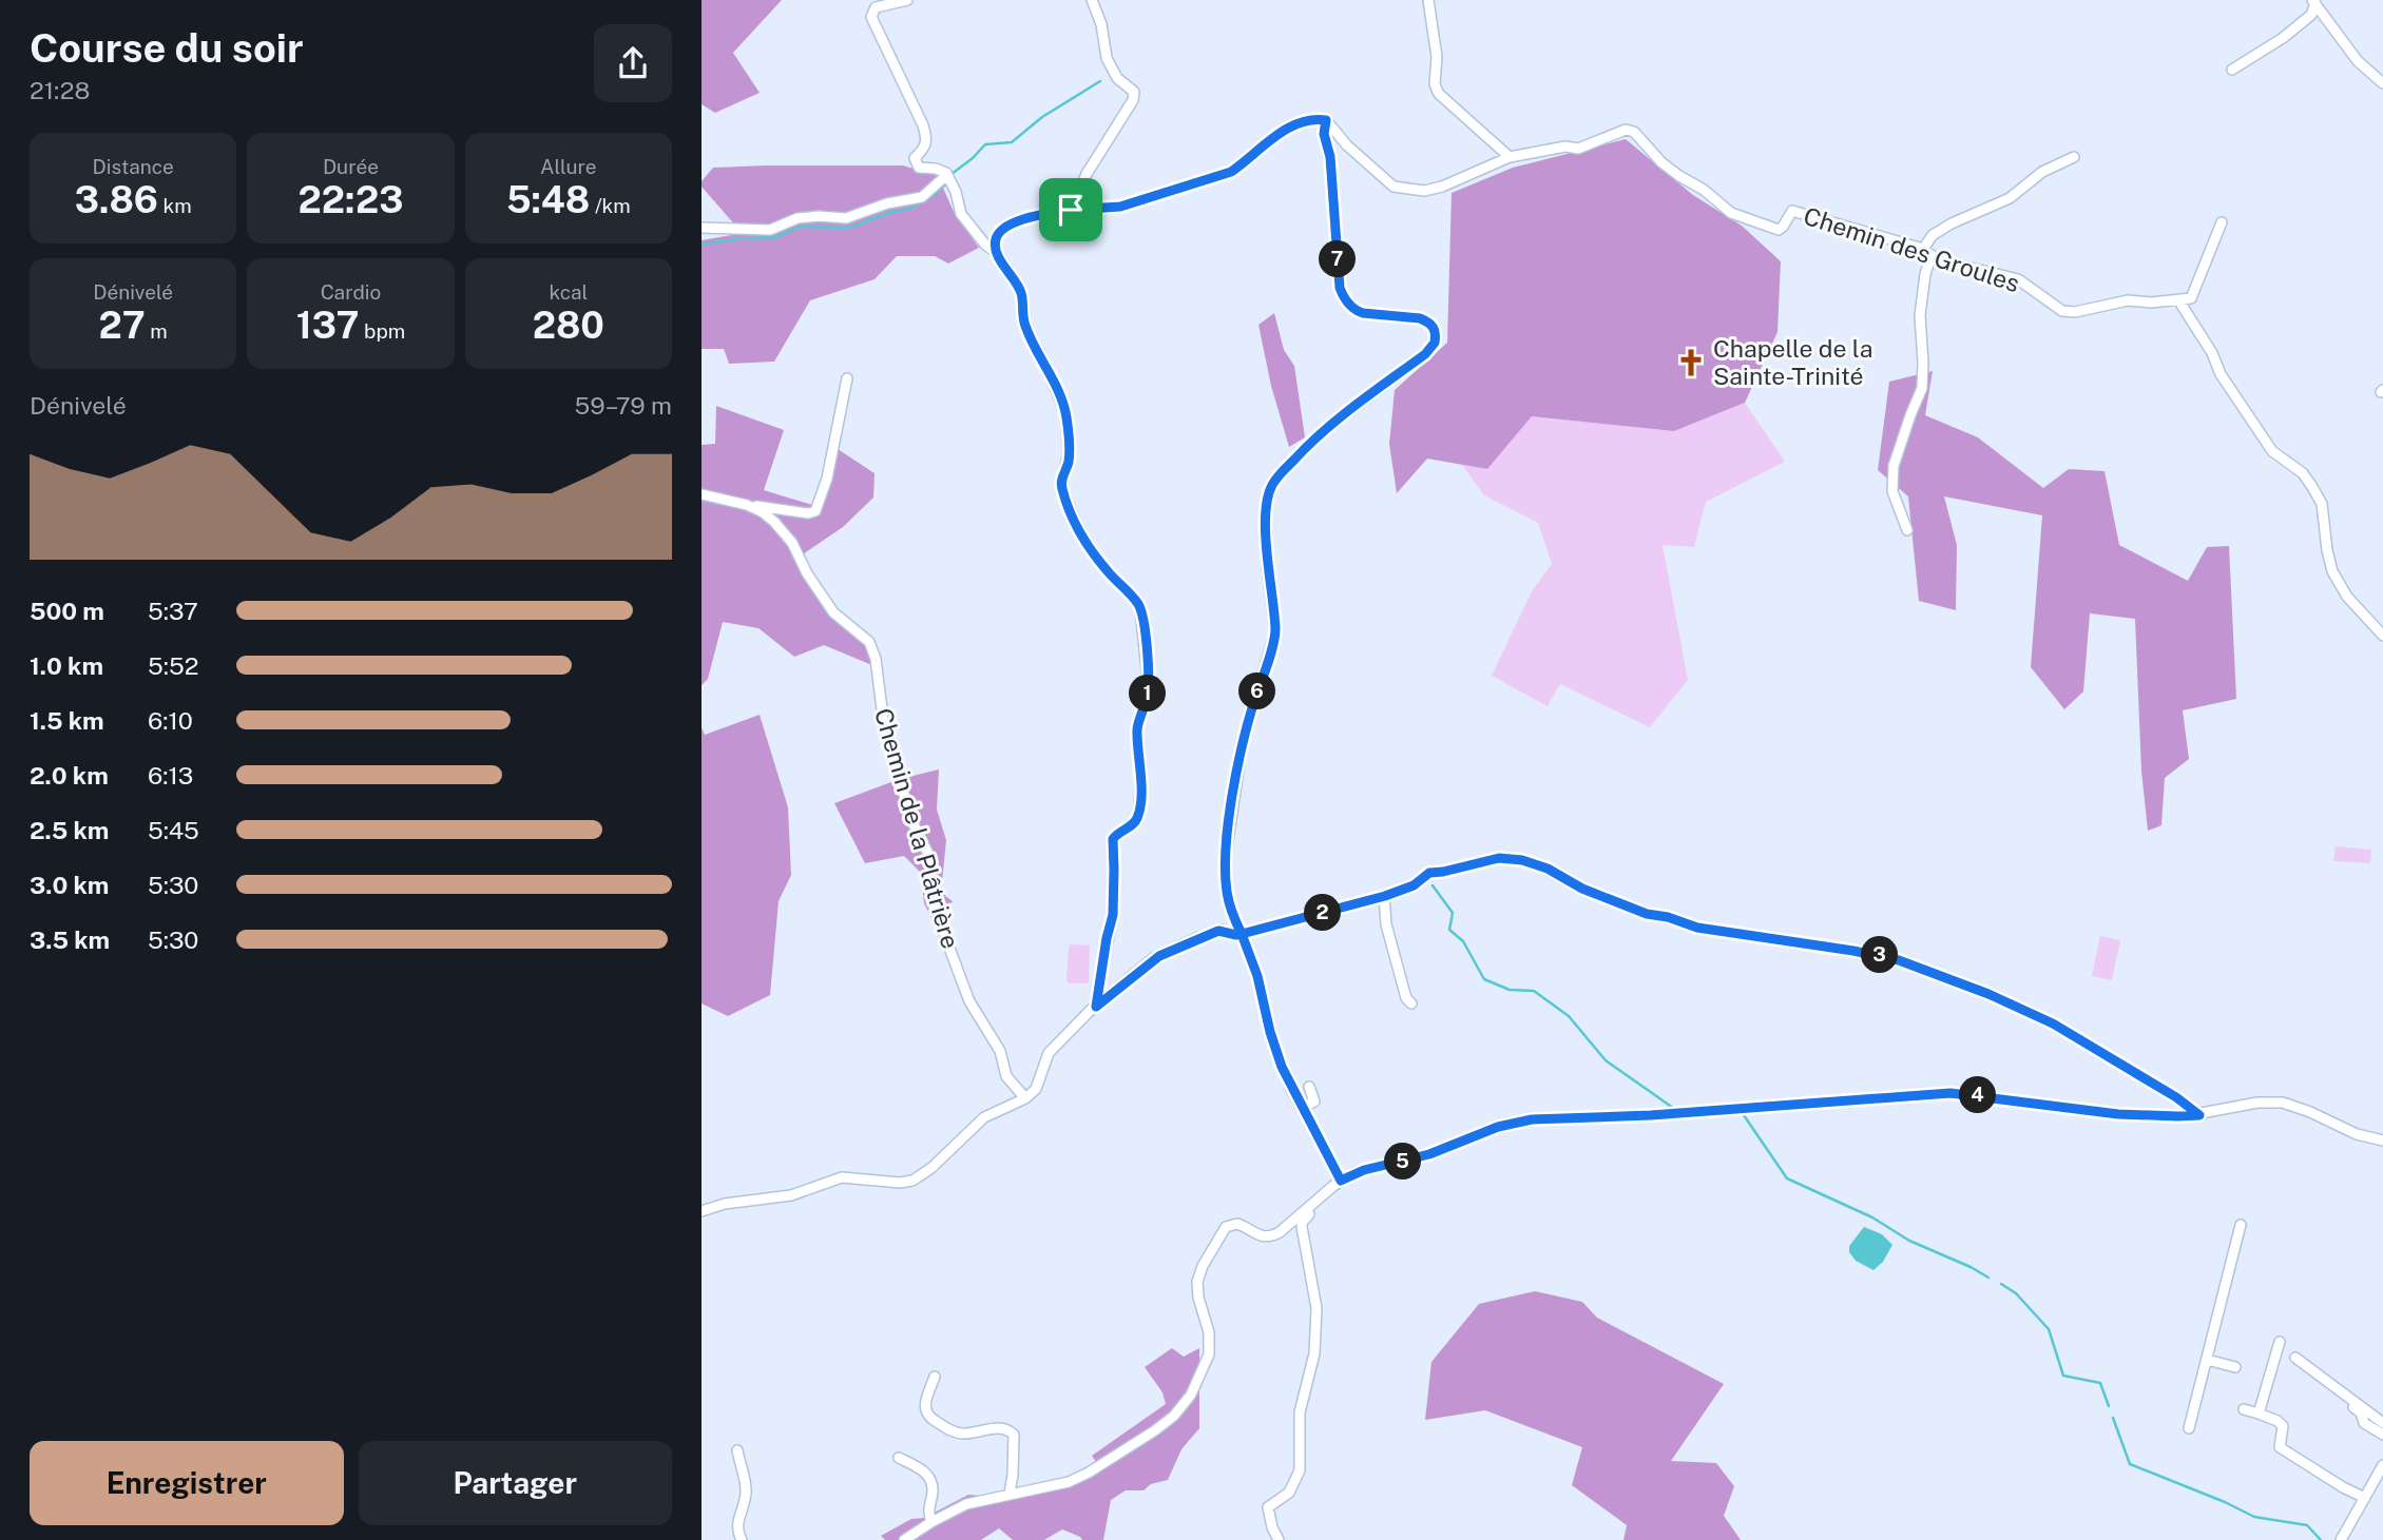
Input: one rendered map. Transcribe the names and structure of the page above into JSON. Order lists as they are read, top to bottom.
{
  "streets": {
    "street": ["Chemin des Groules", "Chemin de la Plâtrière"]
  },
  "places": {
    "church": ["Chapelle de la Sainte-Trinité"]
  },
  "page": {
    "heading": ["Course du soir", "21:28"],
    "stats": [
      ["Distance", "3.86 km"],
      ["Durée", "22:23"],
      ["Allure", "5:48 /km"],
      ["Dénivelé", "27 m"],
      ["Cardio", "137 bpm"],
      ["kcal", "280"]
    ],
    "pins": [
      "7",
      "6",
      "1",
      "2",
      "3",
      "4",
      "5"
    ],
    "chart": ["Dénivelé", "59–79 m"],
    "list": [
      {
        "name": "500 m",
        "note": "5:37"
      },
      {
        "name": "1.0 km",
        "note": "5:52"
      },
      {
        "name": "1.5 km",
        "note": "6:10"
      },
      {
        "name": "2.0 km",
        "note": "6:13"
      },
      {
        "name": "2.5 km",
        "note": "5:45"
      },
      {
        "name": "3.0 km",
        "note": "5:30"
      },
      {
        "name": "3.5 km",
        "note": "5:30"
      }
    ],
    "buttons": ["Enregistrer", "Partager"]
  }
}
